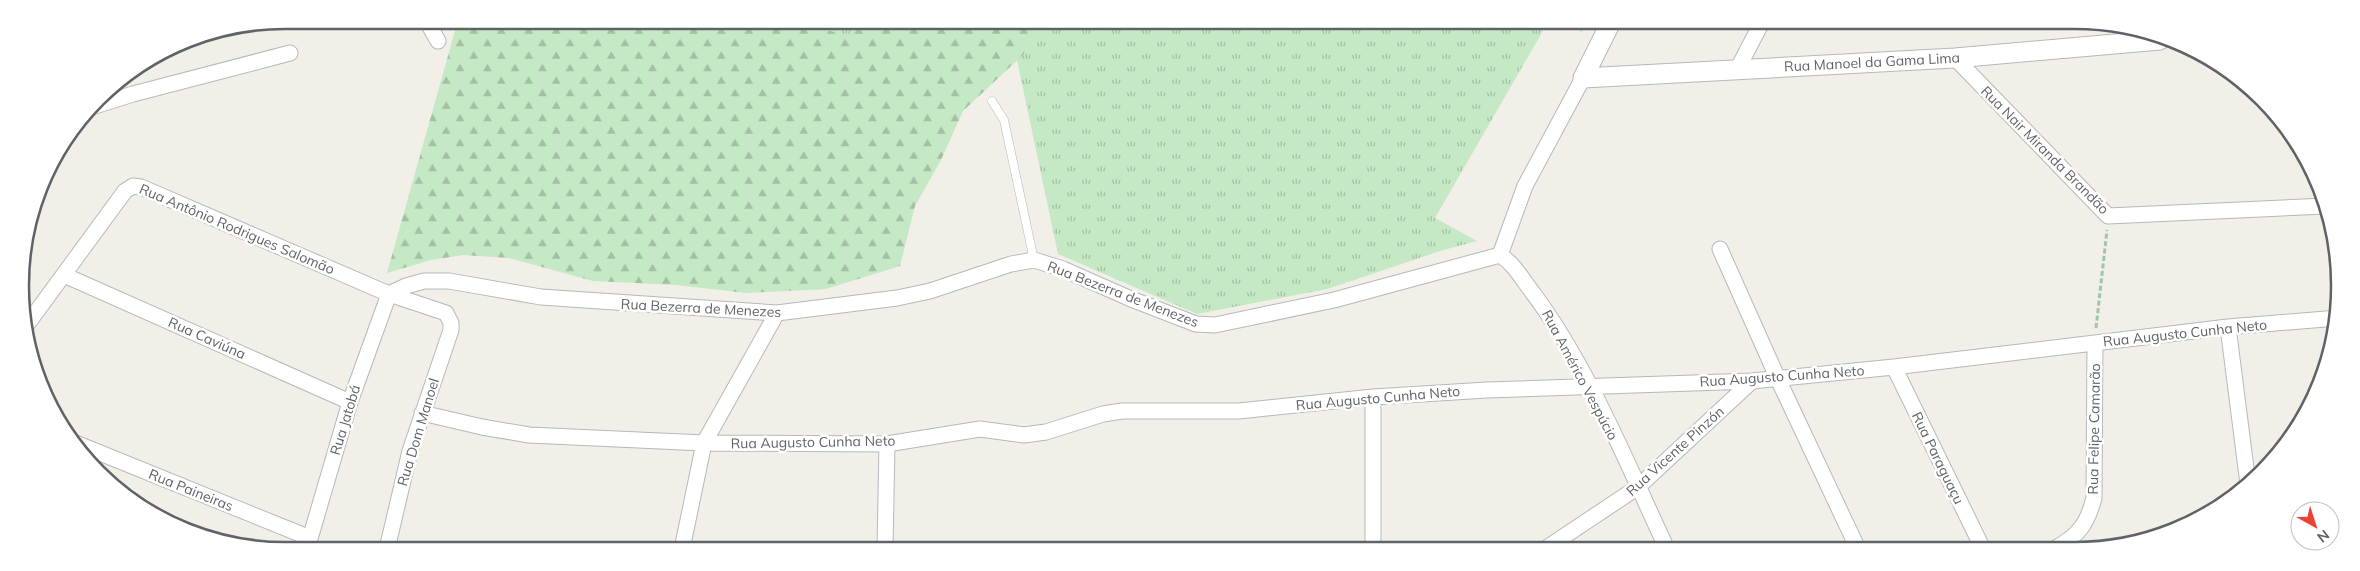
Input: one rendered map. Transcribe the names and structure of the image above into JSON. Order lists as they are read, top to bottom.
{
  "streets": {
    "street": [
      "Rua Manoel da Gama Lima",
      "Rua Nair Miranda Brandão",
      "Rua Antônio Rodrigues Salomão",
      "Rua Bezerra de Menezes",
      "Rua Augusto Cunha Neto",
      "Rua Caviúna",
      "Rua Américo Vespúcio",
      "Rua Jatobá",
      "Rua Felipe Camarão",
      "Rua Dom Manoel",
      "Rua Vicente Pinzón",
      "Rua Paraguaçu",
      "Rua Paineiras"
    ]
  },
  "crossings": [
    ["Rua Manoel da Gama Lima", "Rua Nair Miranda Brandão"],
    ["Rua Nair Miranda Brandão", "Rua Felipe Camarão"],
    ["Rua Antônio Rodrigues Salomão", "Rua Bezerra de Menezes"],
    ["Rua Antônio Rodrigues Salomão", "Rua Caviúna"],
    ["Rua Antônio Rodrigues Salomão", "Rua Jatobá"],
    ["Rua Antônio Rodrigues Salomão", "Rua Dom Manoel"],
    ["Rua Bezerra de Menezes", "Rua Américo Vespúcio"],
    ["Rua Bezerra de Menezes", "Rua Jatobá"],
    ["Rua Augusto Cunha Neto", "Rua Américo Vespúcio"],
    ["Rua Augusto Cunha Neto", "Rua Felipe Camarão"],
    ["Rua Augusto Cunha Neto", "Rua Dom Manoel"],
    ["Rua Augusto Cunha Neto", "Rua Vicente Pinzón"],
    ["Rua Augusto Cunha Neto", "Rua Paraguaçu"],
    ["Rua Caviúna", "Rua Jatobá"],
    ["Rua Américo Vespúcio", "Rua Vicente Pinzón"]
  ],
  "north": "bottom right"
}
